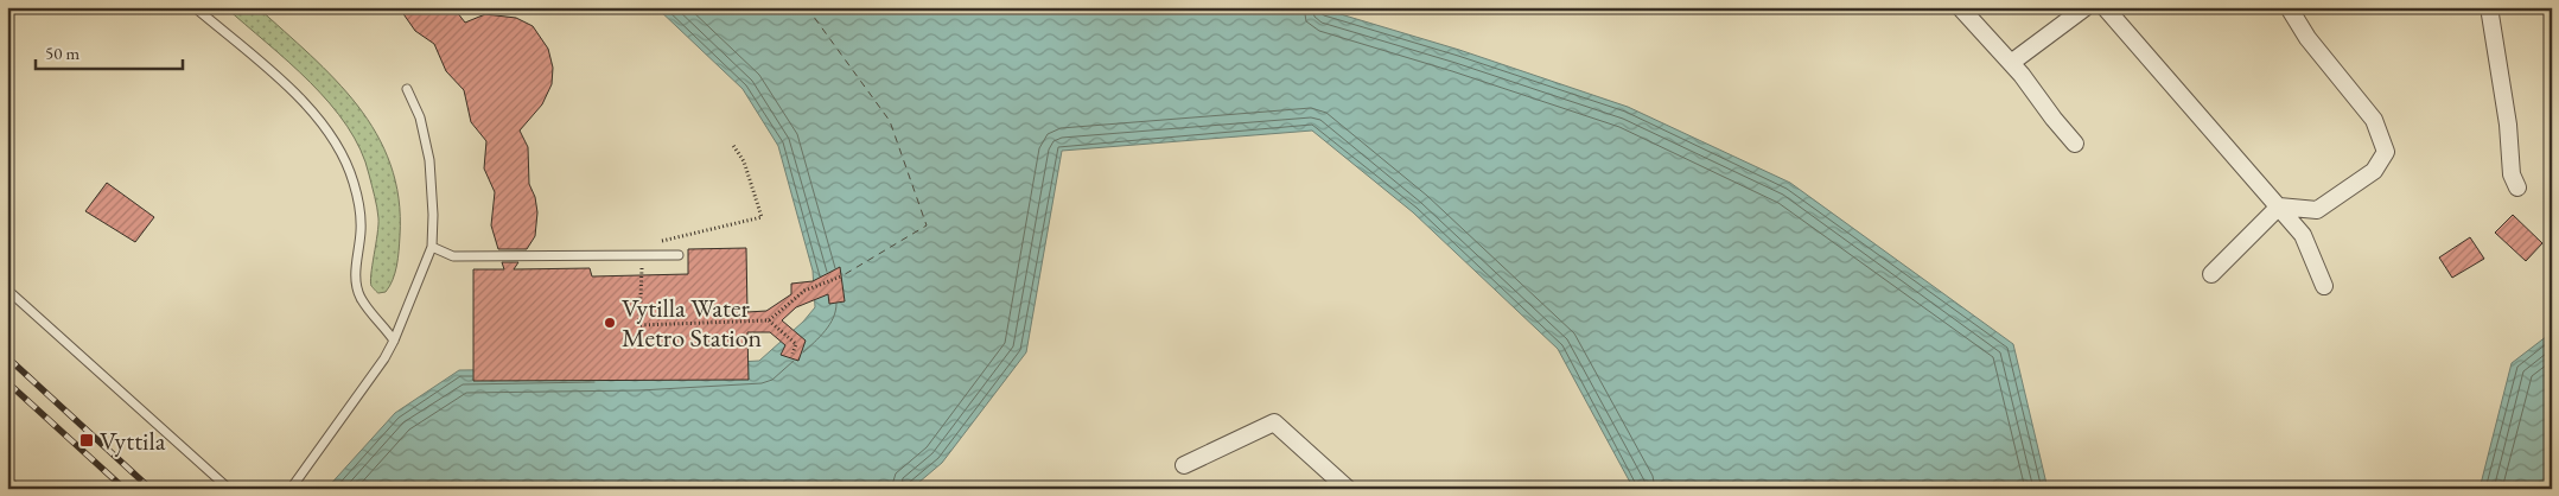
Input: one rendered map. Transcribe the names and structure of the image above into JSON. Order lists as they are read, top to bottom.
{
  "places": {
    "other": ["Vytilla Water Metro Station"],
    "transit": ["Vyttila"]
  },
  "scale_bar": "50 m"
}
